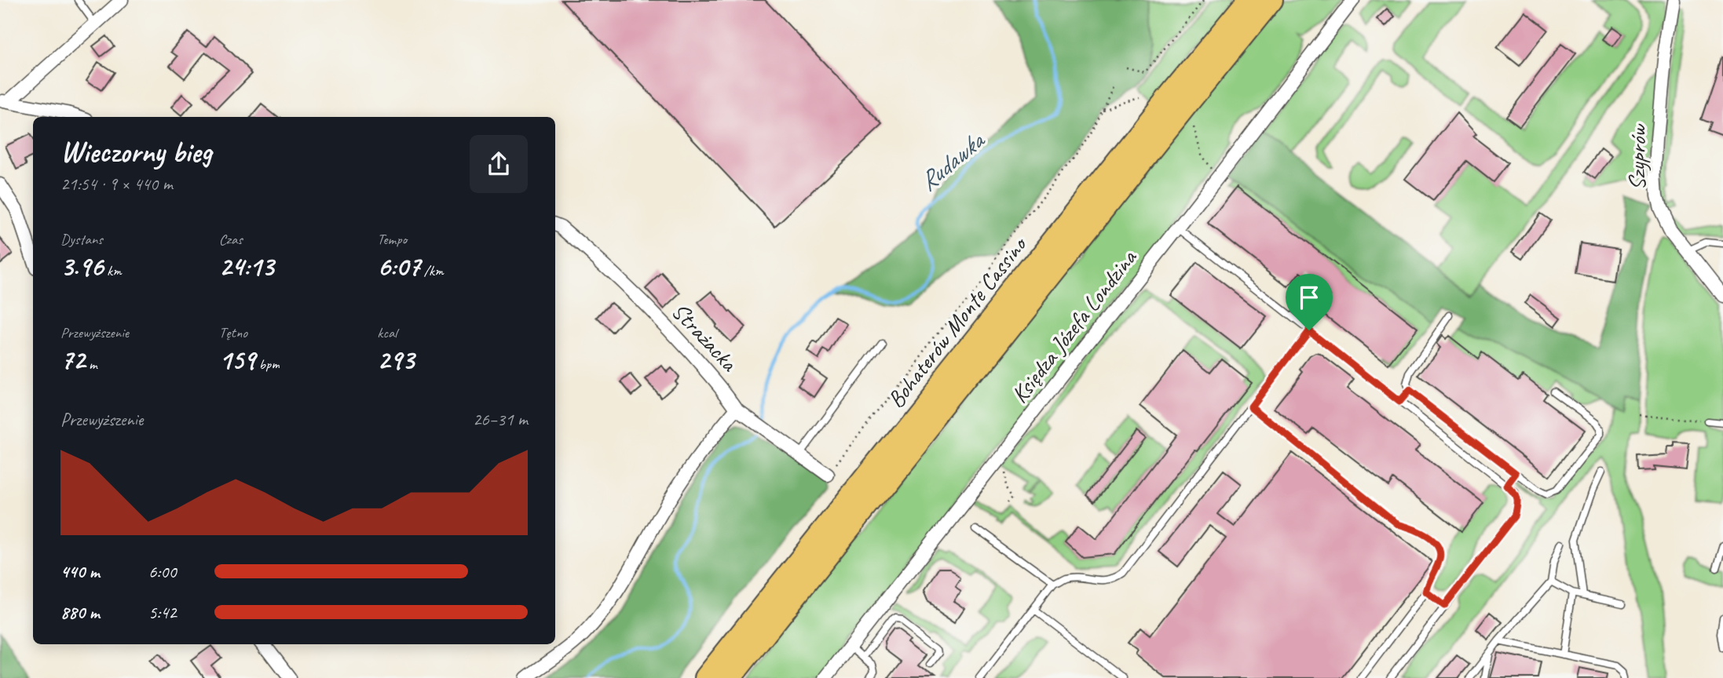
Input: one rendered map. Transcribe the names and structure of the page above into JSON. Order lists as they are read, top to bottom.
{
  "streets": {
    "highway": ["Bohaterów Monte Cassino"],
    "street": ["Szyprów", "Księdza Józefa Londzina", "Strażacka"]
  },
  "water": ["Rudawka"],
  "page": {
    "heading": ["Wieczorny bieg", "21:54 · 9 × 440 m"],
    "stats": [
      ["Dystans", "3.96 km"],
      ["Czas", "24:13"],
      ["Tempo", "6:07 /km"],
      ["Przewyższenie", "72 m"],
      ["Tętno", "159 bpm"],
      ["kcal", "293"]
    ],
    "chart": ["Przewyższenie", "26–31 m"],
    "list": [
      {
        "name": "440 m",
        "note": "6:00"
      },
      {
        "name": "880 m",
        "note": "5:42"
      }
    ]
  }
}
